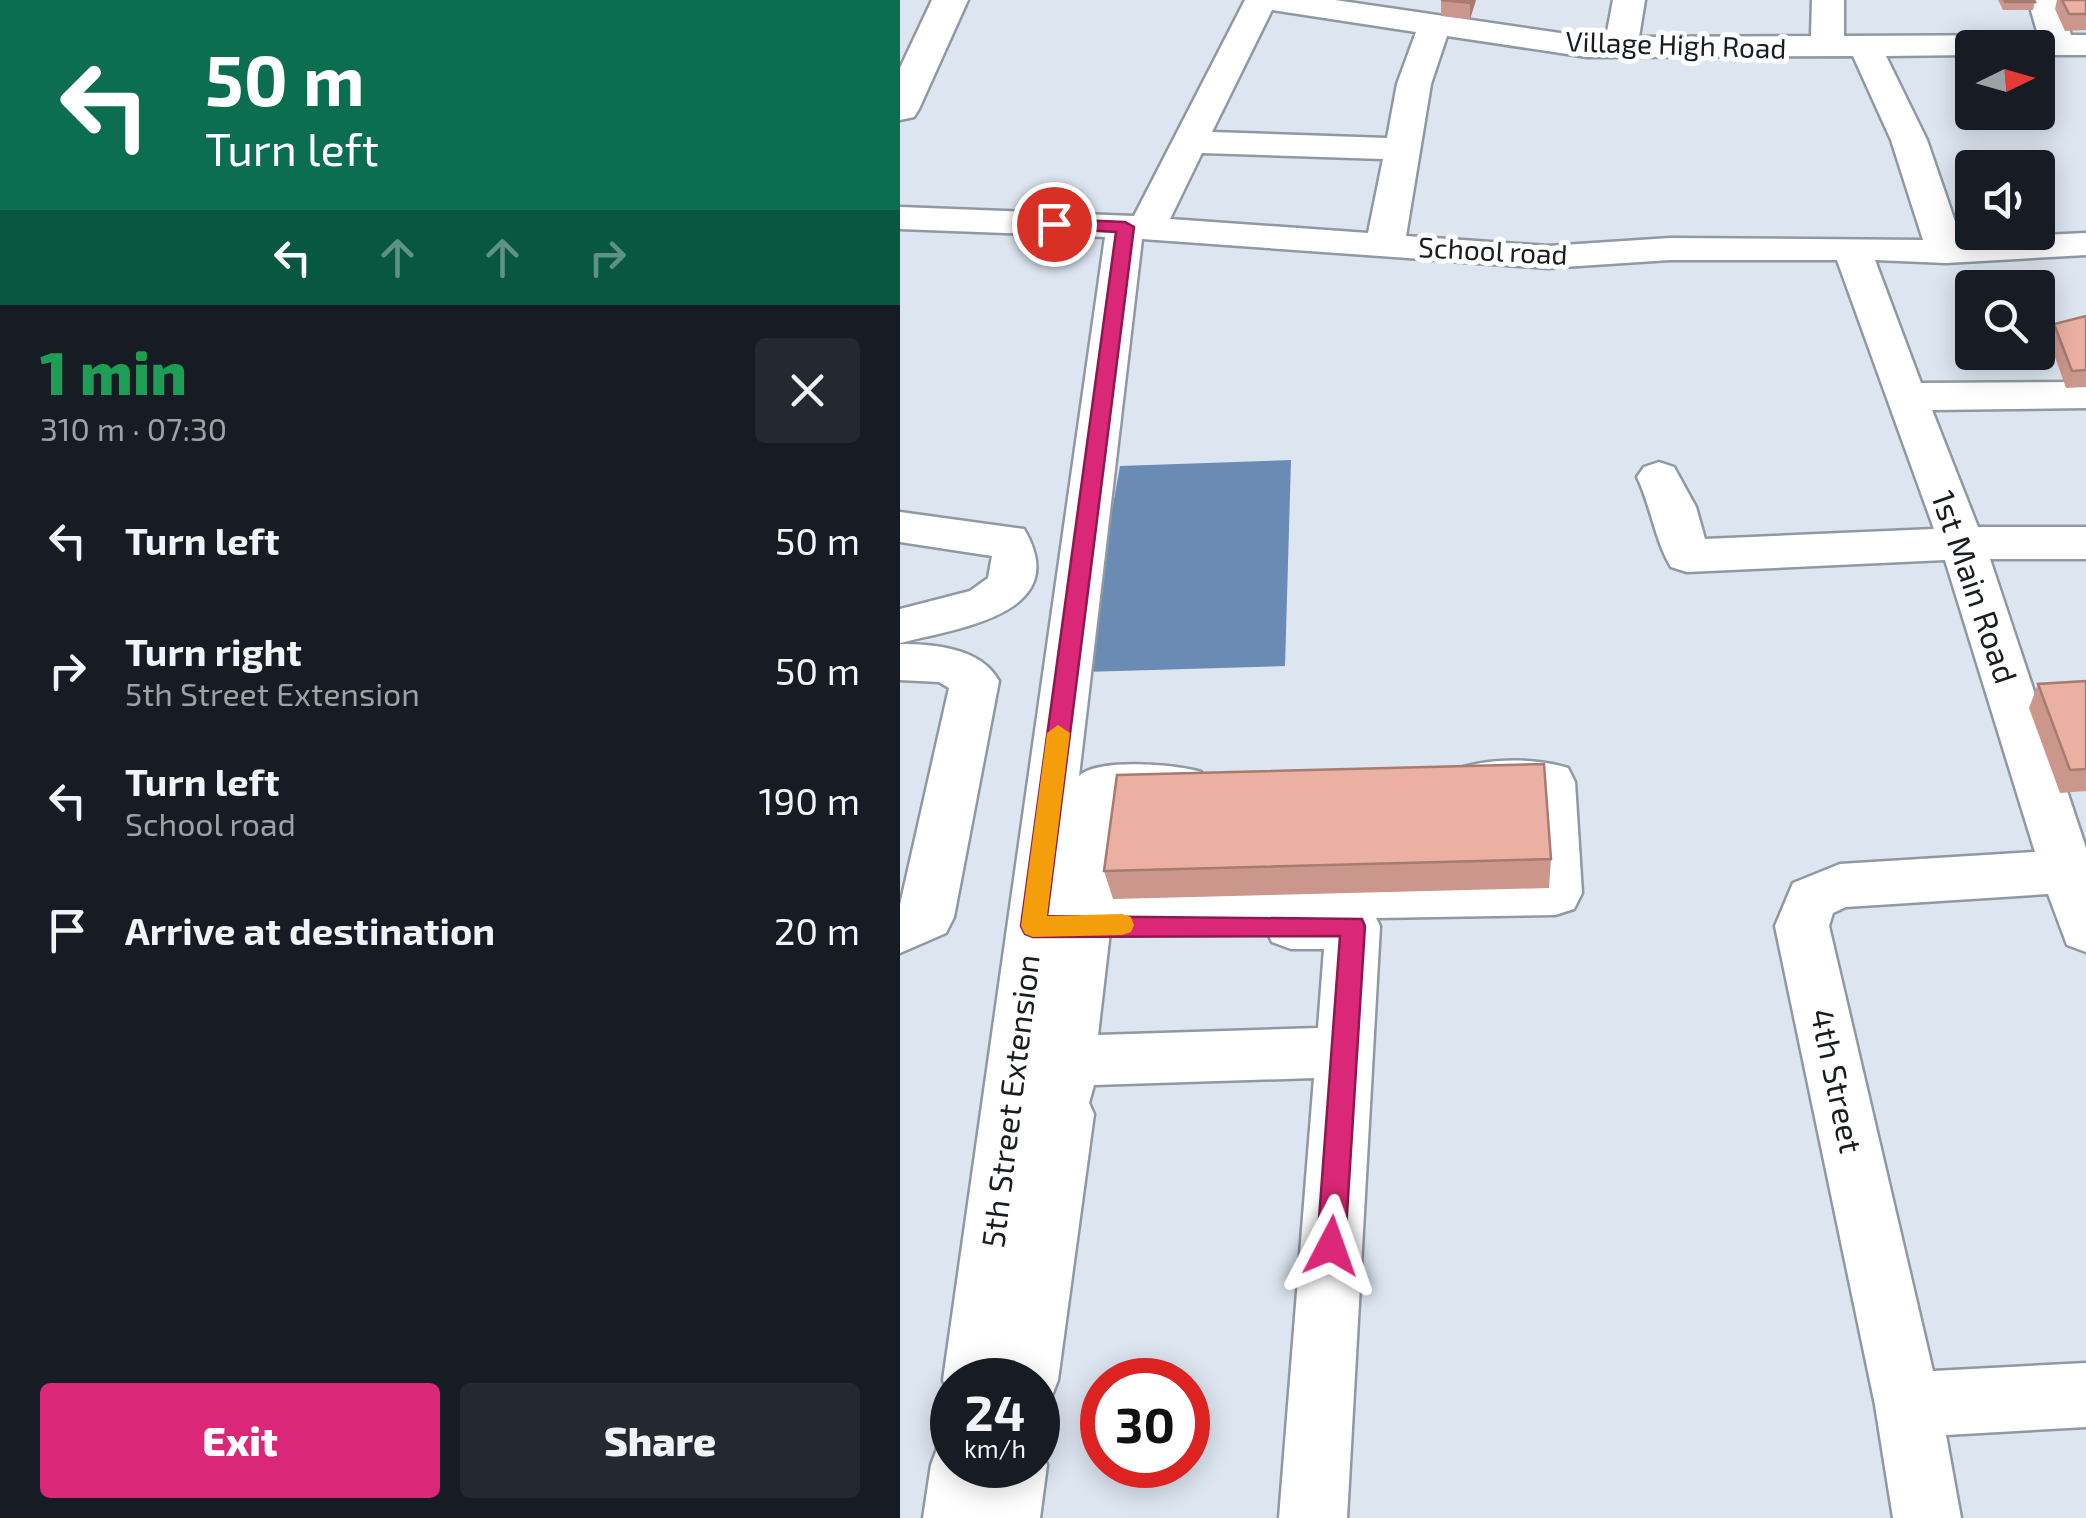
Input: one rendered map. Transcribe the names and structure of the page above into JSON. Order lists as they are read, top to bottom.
{
  "streets": {
    "street": [
      "Village High Road",
      "School road",
      "1st Main Road",
      "4th Street",
      "5th Street Extension"
    ]
  },
  "crossings": [
    ["School road", "1st Main Road"],
    ["School road", "5th Street Extension"],
    ["1st Main Road", "4th Street"]
  ],
  "north": "right",
  "page": {
    "turn": ["50 m", "Turn left"],
    "heading": ["1 min", "310 m · 07:30"],
    "list": [
      {
        "name": "Turn left",
        "value": "50 m"
      },
      {
        "name": "Turn right",
        "note": "5th Street Extension",
        "value": "50 m"
      },
      {
        "name": "Turn left",
        "note": "School road",
        "value": "190 m"
      },
      {
        "name": "Arrive at destination",
        "value": "20 m"
      }
    ],
    "speed": "24 km/h",
    "limit": "30",
    "buttons": ["Exit", "Share"]
  }
}
